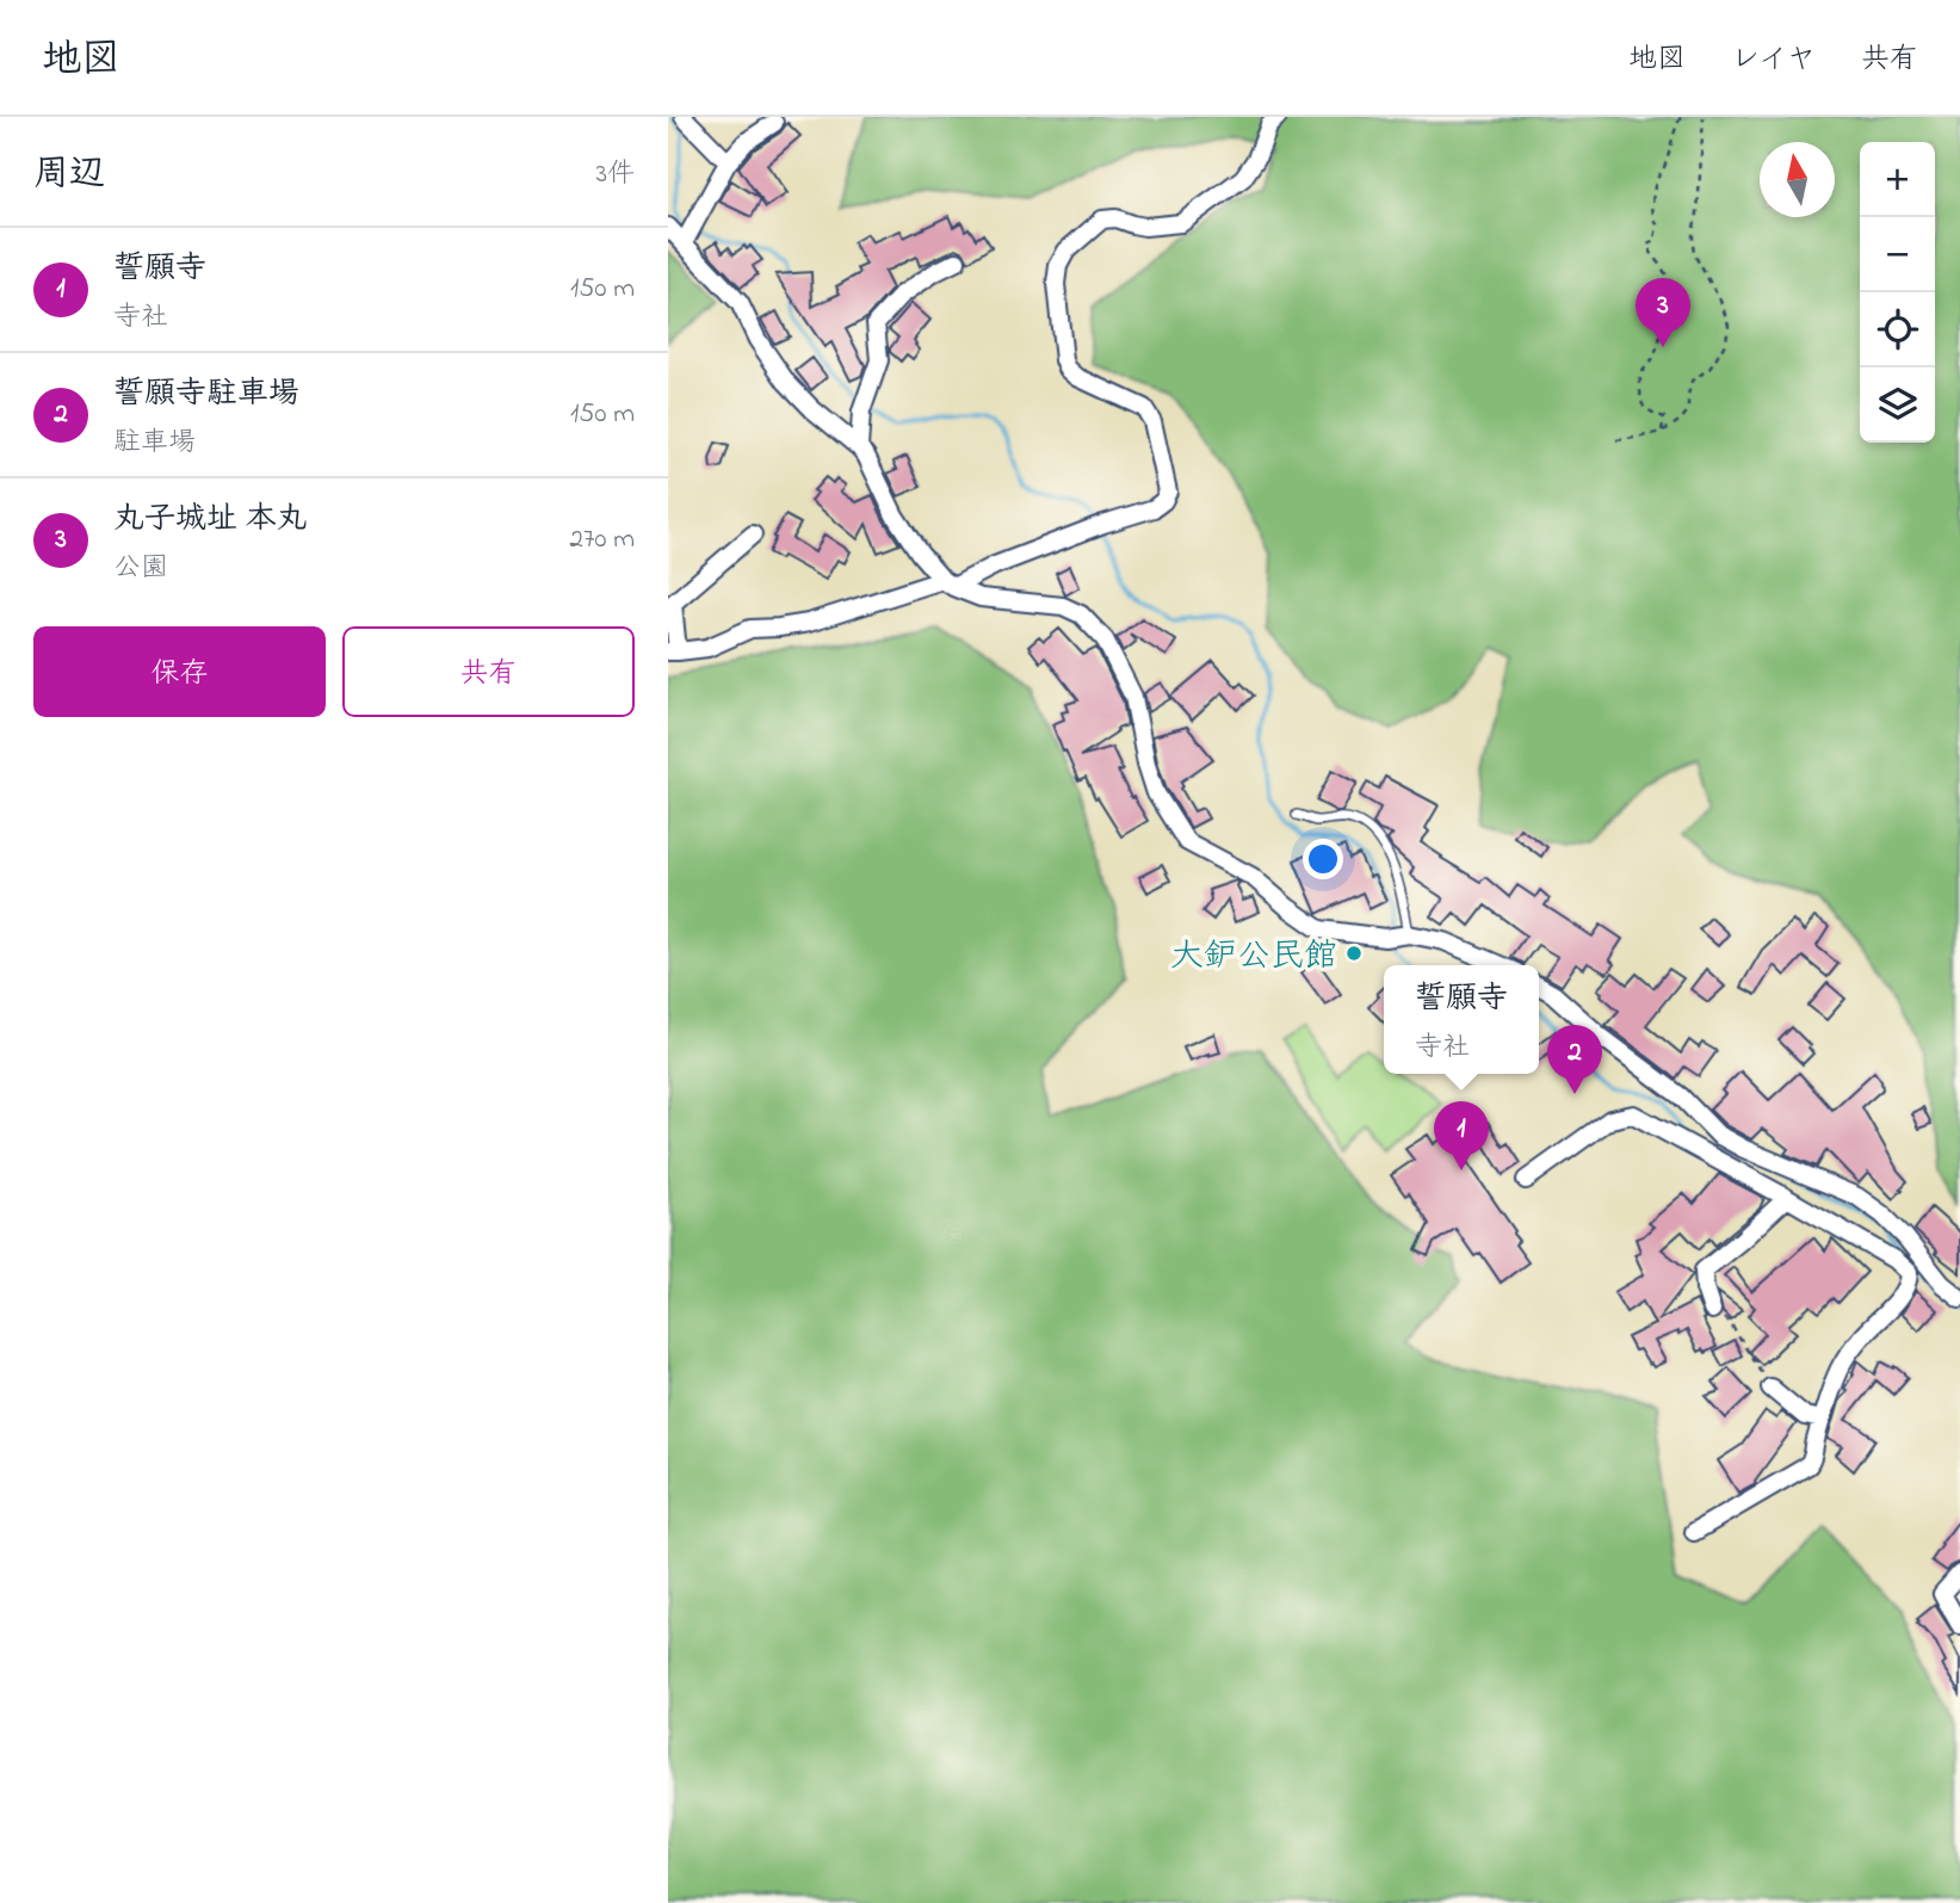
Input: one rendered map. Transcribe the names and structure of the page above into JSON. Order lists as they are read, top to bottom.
{
  "places": ["大鈩公民館"],
  "north": "top",
  "page": {
    "header": "地図",
    "nav": ["地図", "レイヤ", "共有"],
    "heading": ["周辺", "3件"],
    "map_buttons": ["+", "−"],
    "list": [
      {
        "mark": "1",
        "name": "誓願寺",
        "note": "寺社",
        "value": "150 m"
      },
      {
        "mark": "2",
        "name": "誓願寺駐車場",
        "note": "駐車場",
        "value": "150 m"
      },
      {
        "mark": "3",
        "name": "丸子城址 本丸",
        "note": "公園",
        "value": "270 m"
      }
    ],
    "pins": ["3", "2", "1"],
    "buttons": ["保存", "共有"],
    "popup": ["誓願寺", "寺社"]
  }
}
